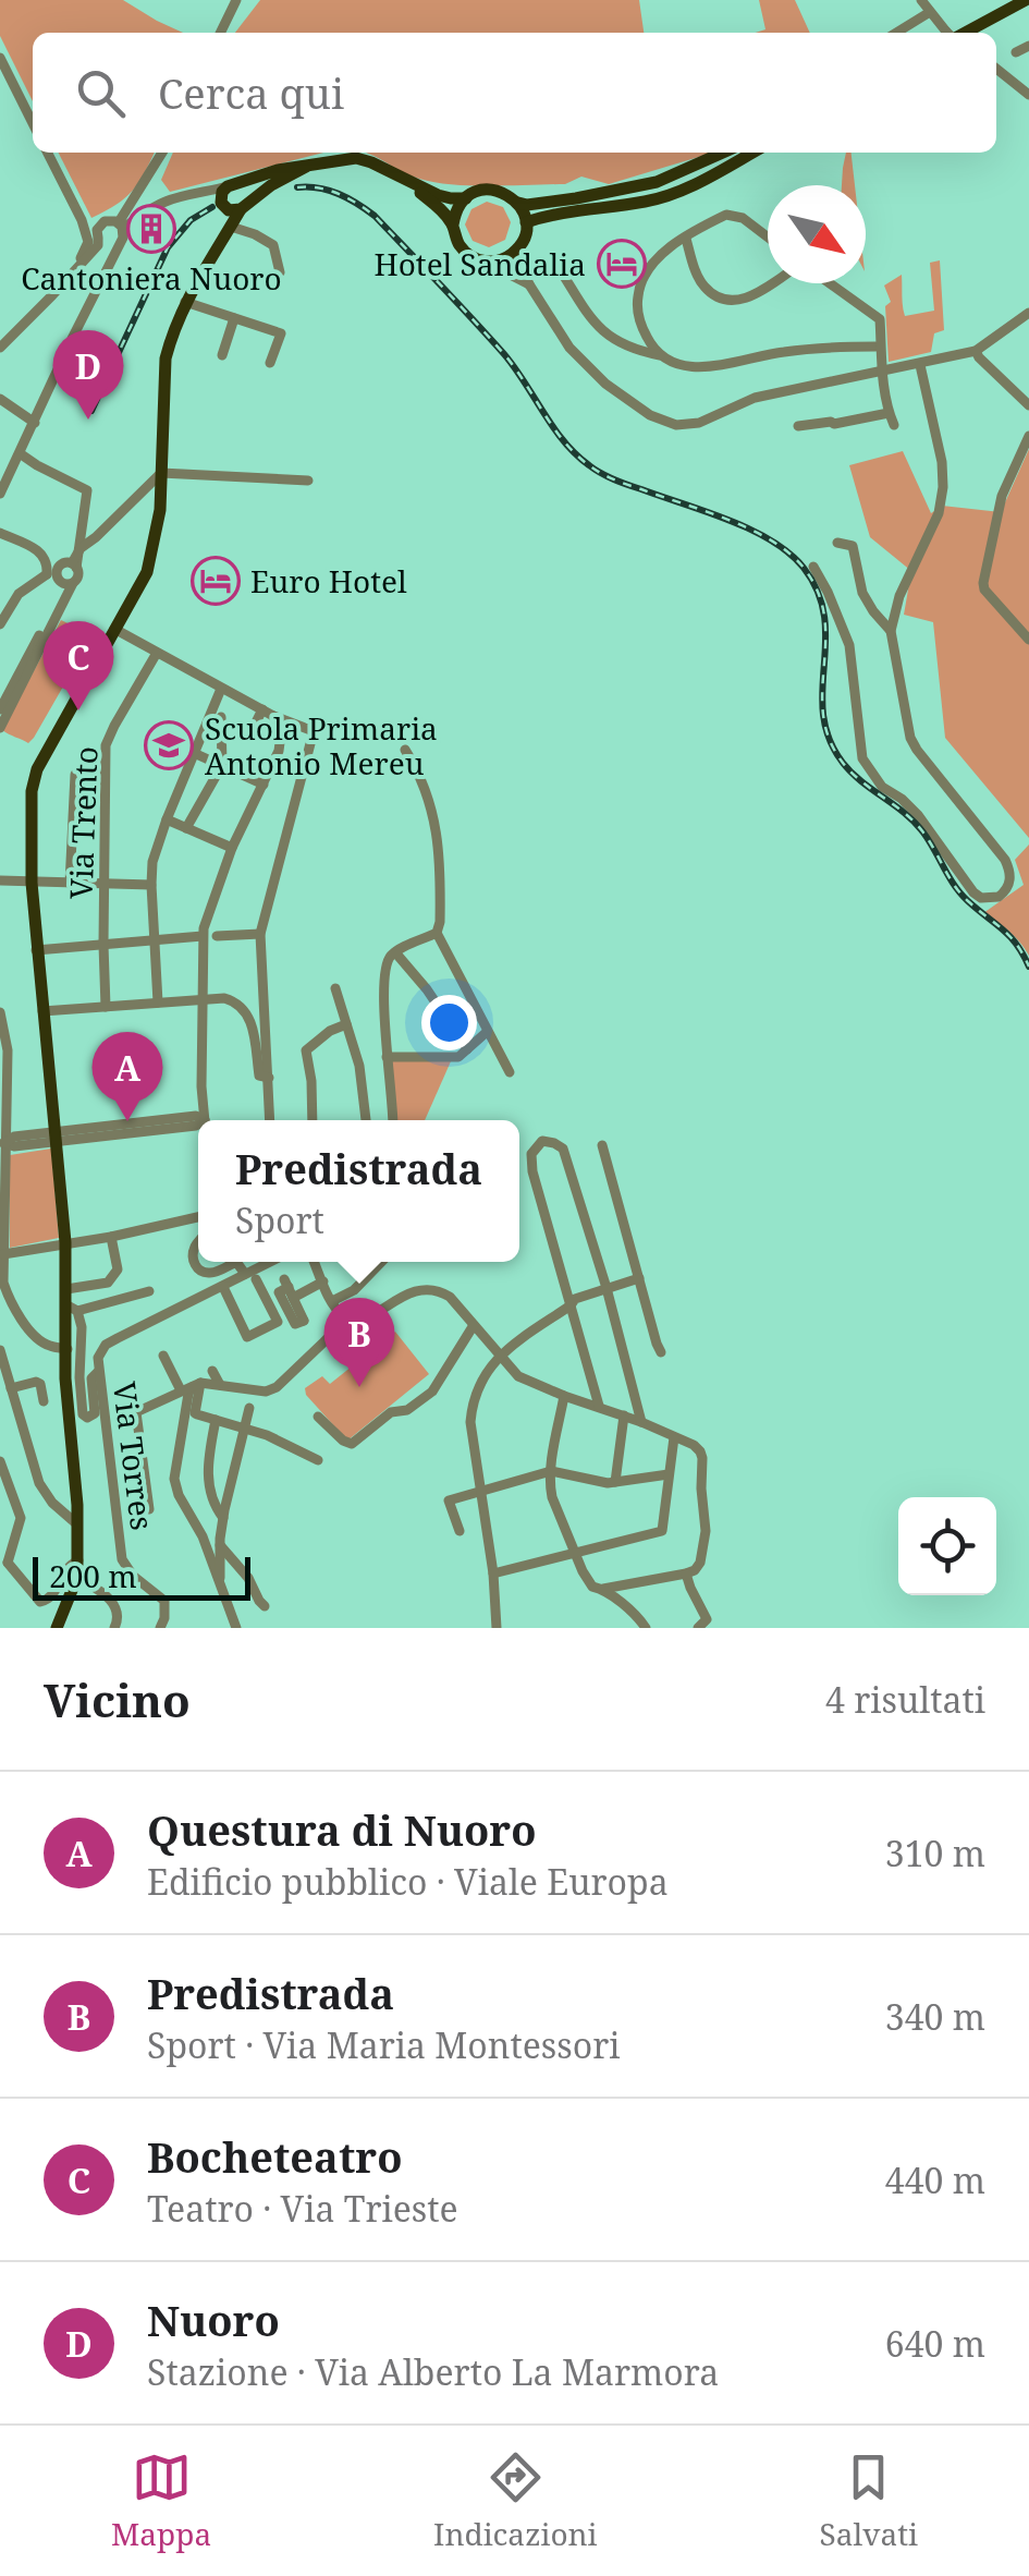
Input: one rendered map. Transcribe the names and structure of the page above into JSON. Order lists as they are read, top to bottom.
{
  "streets": {
    "street": ["Via Trento", "Via Torres"]
  },
  "places": {
    "building": ["Cantoniera Nuoro"],
    "hotel": ["Hotel Sandalia", "Euro Hotel"],
    "school or university": ["Scuola Primaria Antonio Mereu"]
  },
  "scale_bar": "200 m",
  "north": "bottom right",
  "page": {
    "search": "Cerca qui",
    "pins": [
      "D",
      "C",
      "A",
      "B"
    ],
    "popup": ["Predistrada", "Sport"],
    "scale": "200 m",
    "heading": ["Vicino", "4 risultati"],
    "list": [
      {
        "mark": "A",
        "name": "Questura di Nuoro",
        "note": "Edificio pubblico · Viale Europa",
        "value": "310 m"
      },
      {
        "mark": "B",
        "name": "Predistrada",
        "note": "Sport · Via Maria Montessori",
        "value": "340 m"
      },
      {
        "mark": "C",
        "name": "Bocheteatro",
        "note": "Teatro · Via Trieste",
        "value": "440 m"
      },
      {
        "mark": "D",
        "name": "Nuoro",
        "note": "Stazione · Via Alberto La Marmora",
        "value": "640 m"
      }
    ],
    "nav": ["Mappa", "Indicazioni", "Salvati"]
  }
}
